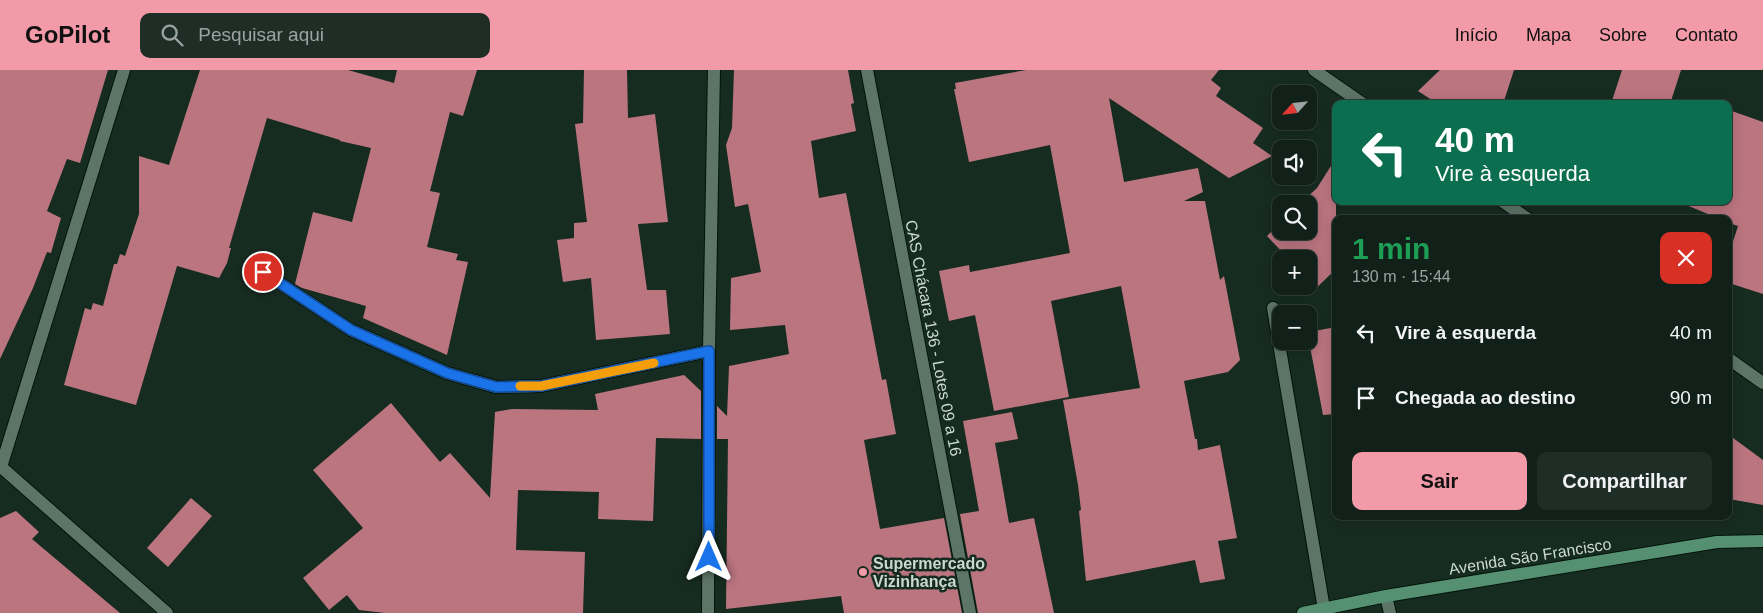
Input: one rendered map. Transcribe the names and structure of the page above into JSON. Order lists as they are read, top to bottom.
{
  "streets": {
    "street": ["CAS Chácara 136 - Lotes 09 a 16", "Avenida São Francisco"]
  },
  "places": ["Supermercado Vizinhança"],
  "north": "bottom left",
  "page": {
    "header": "GoPilot",
    "search": "Pesquisar aqui",
    "nav": [
      "Início",
      "Mapa",
      "Sobre",
      "Contato"
    ],
    "map_buttons": ["+", "−"],
    "turn": ["40 m", "Vire à esquerda"],
    "heading": ["1 min", "130 m · 15:44"],
    "list": [
      {
        "name": "Vire à esquerda",
        "value": "40 m"
      },
      {
        "name": "Chegada ao destino",
        "value": "90 m"
      }
    ],
    "buttons": ["Sair", "Compartilhar"]
  }
}
